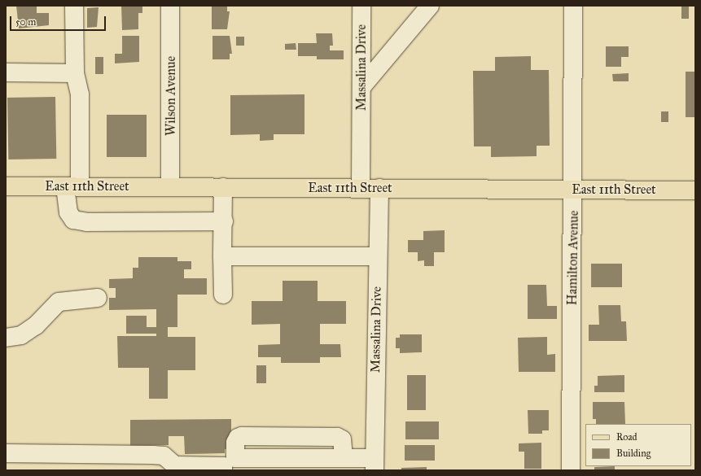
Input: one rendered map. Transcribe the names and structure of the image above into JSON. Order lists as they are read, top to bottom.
{
  "streets": {
    "main road": ["East 11th Street"],
    "street": ["Massalina Drive", "Wilson Avenue", "Hamilton Avenue"]
  },
  "crossings": [
    ["Massalina Drive", "East 11th Street"],
    ["Wilson Avenue", "East 11th Street"],
    ["East 11th Street", "Hamilton Avenue"]
  ],
  "legend": ["Road", "Building"],
  "scale_bar": "50 m"
}
